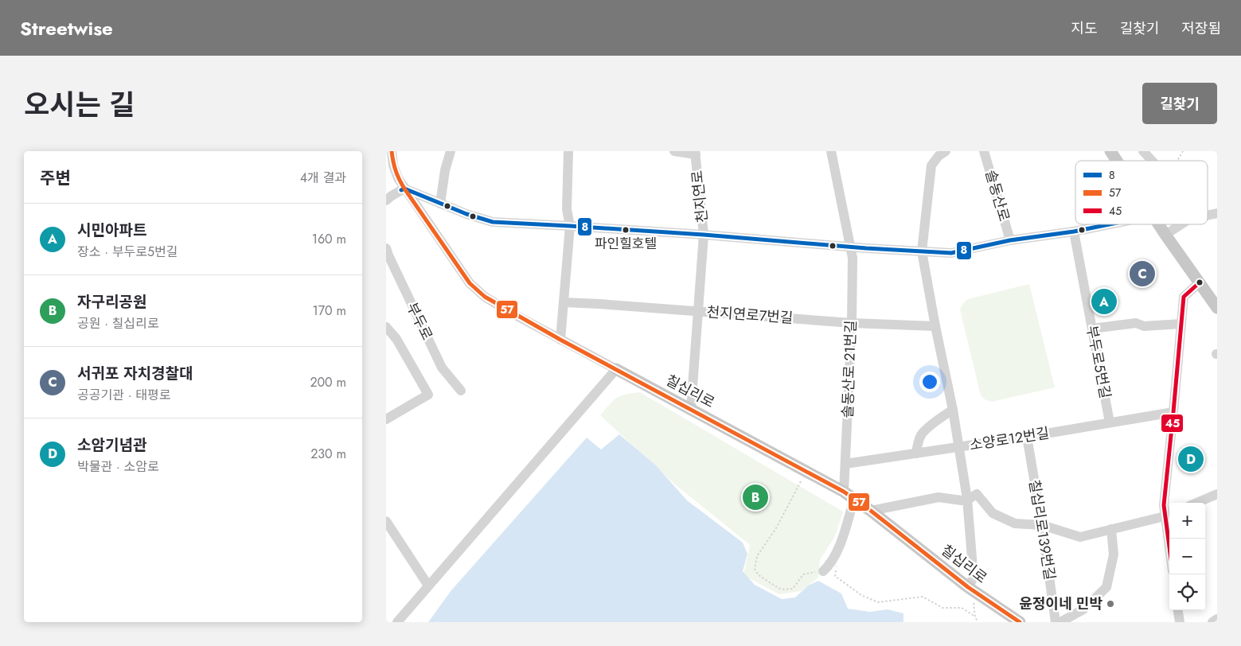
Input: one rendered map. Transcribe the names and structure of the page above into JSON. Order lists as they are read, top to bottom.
{
  "streets": {
    "main road": ["칠십리로"],
    "street": [
      "솔동산로",
      "천지연로",
      "천지연로7번길",
      "부두로",
      "부두로5번길",
      "솔동산로 21번길",
      "소양로12번길",
      "칠십리로139번길"
    ]
  },
  "crossings": [
    ["천지연로", "천지연로7번길"],
    ["천지연로", "칠십리로"],
    ["천지연로7번길", "솔동산로 21번길"],
    ["부두로5번길", "소양로12번길"],
    ["솔동산로 21번길", "칠십리로"],
    ["솔동산로 21번길", "소양로12번길"],
    ["소양로12번길", "칠십리로139번길"]
  ],
  "places": ["파인힐호텔", "윤정이네 민박"],
  "lines": ["transit line 57", "transit line 8", "transit line 45"],
  "legend": ["8", "57", "45"],
  "page": {
    "header": "Streetwise",
    "nav": ["지도", "길찾기", "저장됨"],
    "title": "오시는 길",
    "buttons": "길찾기",
    "heading": ["주변", "4개 결과"],
    "list": [
      {
        "mark": "A",
        "name": "시민아파트",
        "note": "장소 · 부두로5번길",
        "value": "160 m"
      },
      {
        "mark": "B",
        "name": "자구리공원",
        "note": "공원 · 칠십리로",
        "value": "170 m"
      },
      {
        "mark": "C",
        "name": "서귀포 자치경찰대",
        "note": "공공기관 · 태평로",
        "value": "200 m"
      },
      {
        "mark": "D",
        "name": "소암기념관",
        "note": "박물관 · 소암로",
        "value": "230 m"
      }
    ],
    "pins": [
      "C",
      "A",
      "D",
      "B"
    ],
    "map_buttons": ["+", "−"]
  }
}
